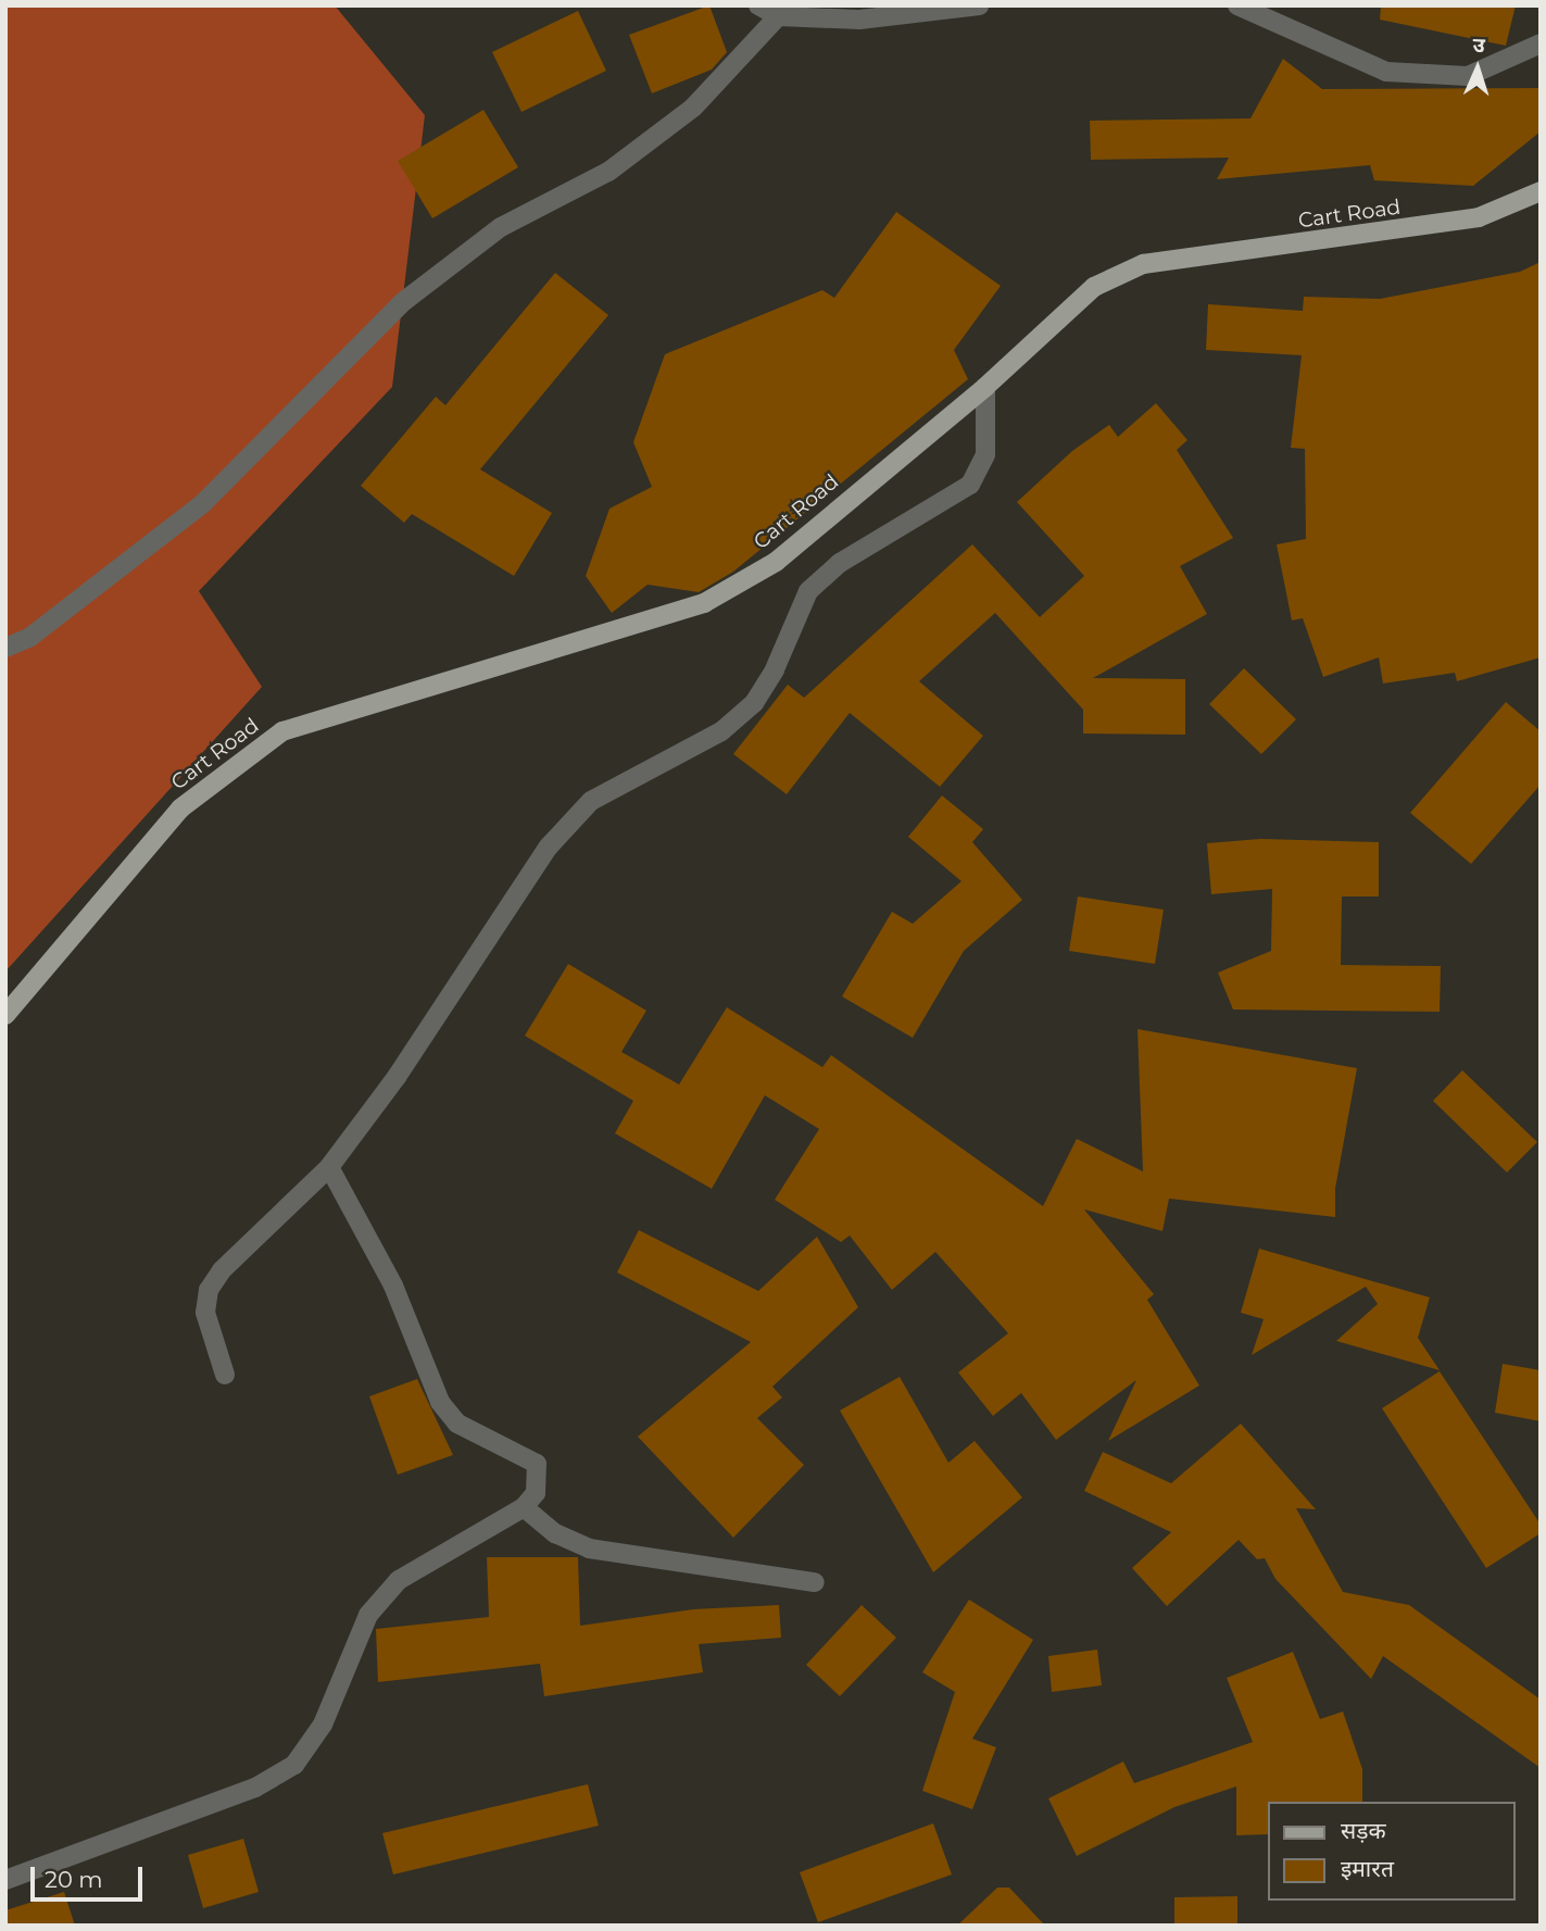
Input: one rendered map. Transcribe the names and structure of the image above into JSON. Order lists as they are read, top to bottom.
{
  "streets": {
    "main road": ["Cart Road"]
  },
  "legend": ["सड़क", "इमारत"],
  "scale_bar": "20 m",
  "north": "top"
}
